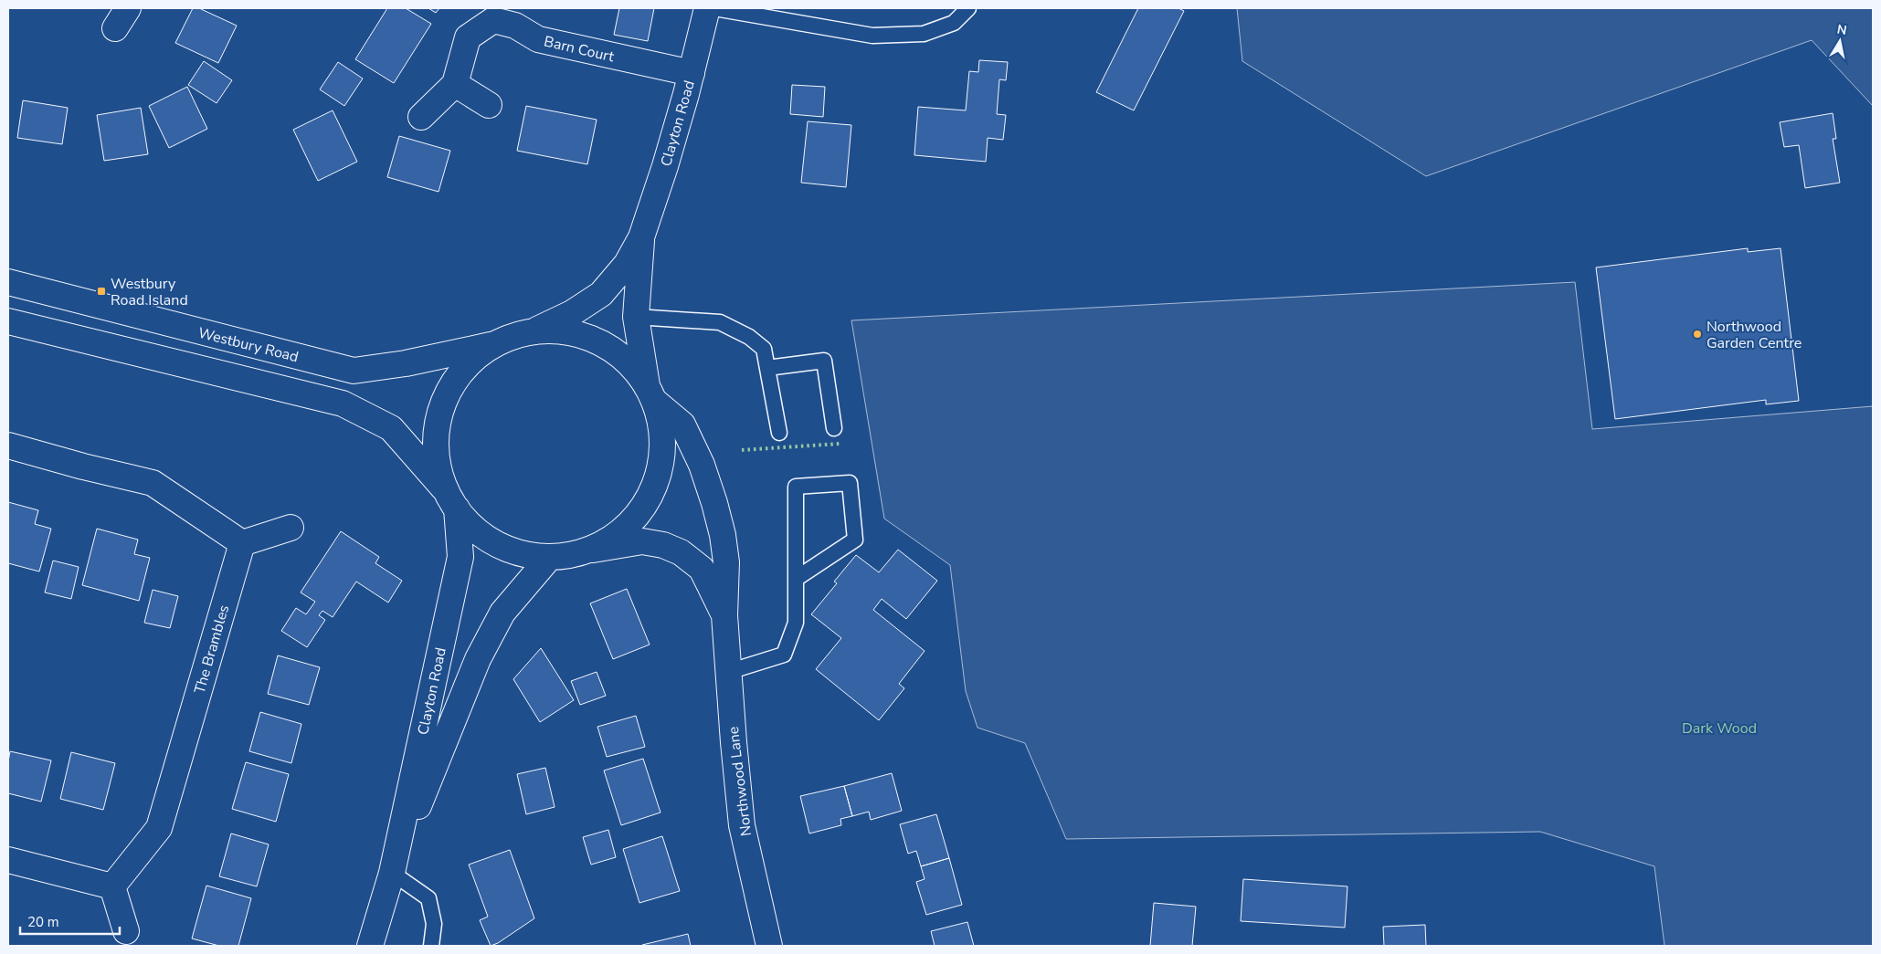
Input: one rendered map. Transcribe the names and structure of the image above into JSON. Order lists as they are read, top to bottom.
{
  "streets": {
    "street": [
      "Barn Court",
      "Clayton Road",
      "Westbury Road",
      "The Brambles",
      "Northwood Lane"
    ]
  },
  "crossings": [
    ["Barn Court", "Clayton Road"],
    ["Clayton Road", "Westbury Road"],
    ["Clayton Road", "Northwood Lane"]
  ],
  "parks": ["Dark Wood"],
  "places": {
    "transit": ["Westbury Road Island"],
    "other": ["Northwood Garden Centre"]
  },
  "scale_bar": "20 m",
  "north": "top"
}
